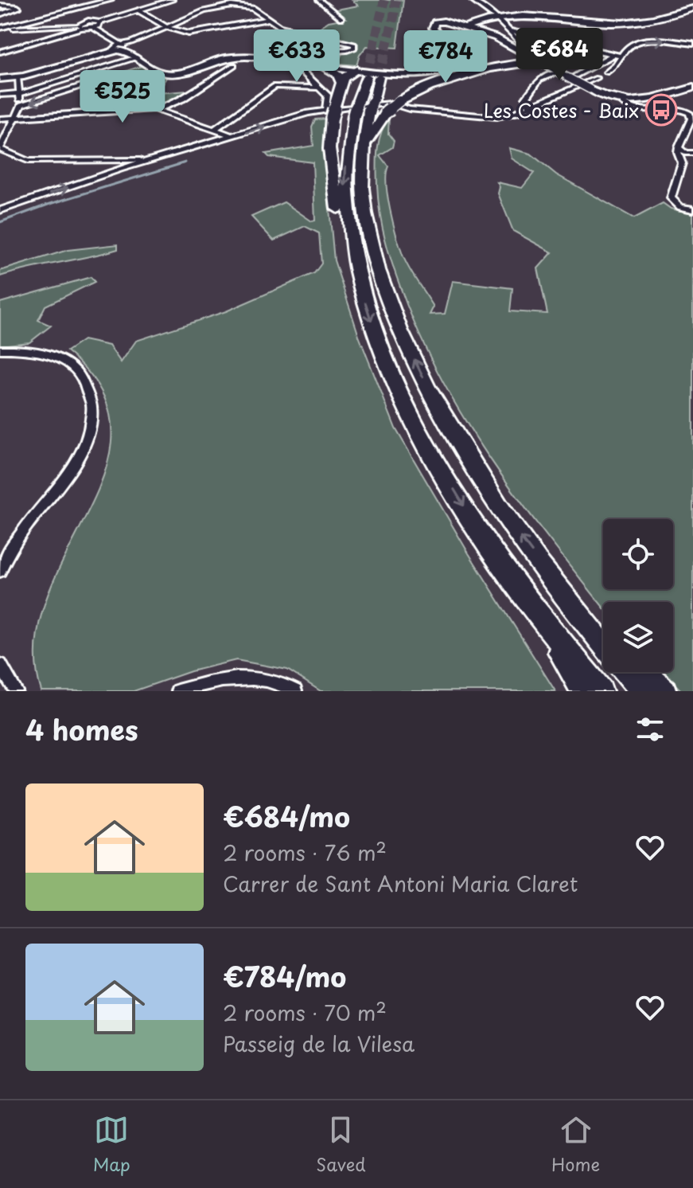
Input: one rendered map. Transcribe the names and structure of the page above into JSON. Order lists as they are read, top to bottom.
{
  "places": {
    "bus stop": ["Les Costes - Baix"]
  },
  "page": {
    "price": [
      "€684",
      "€633",
      "€784",
      "€525"
    ],
    "heading": "4 homes",
    "list": [
      {
        "name": "€684/mo",
        "note": "2 rooms · 76 m² · Carrer de Sant Antoni Maria Claret"
      },
      {
        "name": "€784/mo",
        "note": "2 rooms · 70 m² · Passeig de la Vilesa"
      }
    ],
    "tabs": ["Map", "Saved", "Home"]
  }
}
